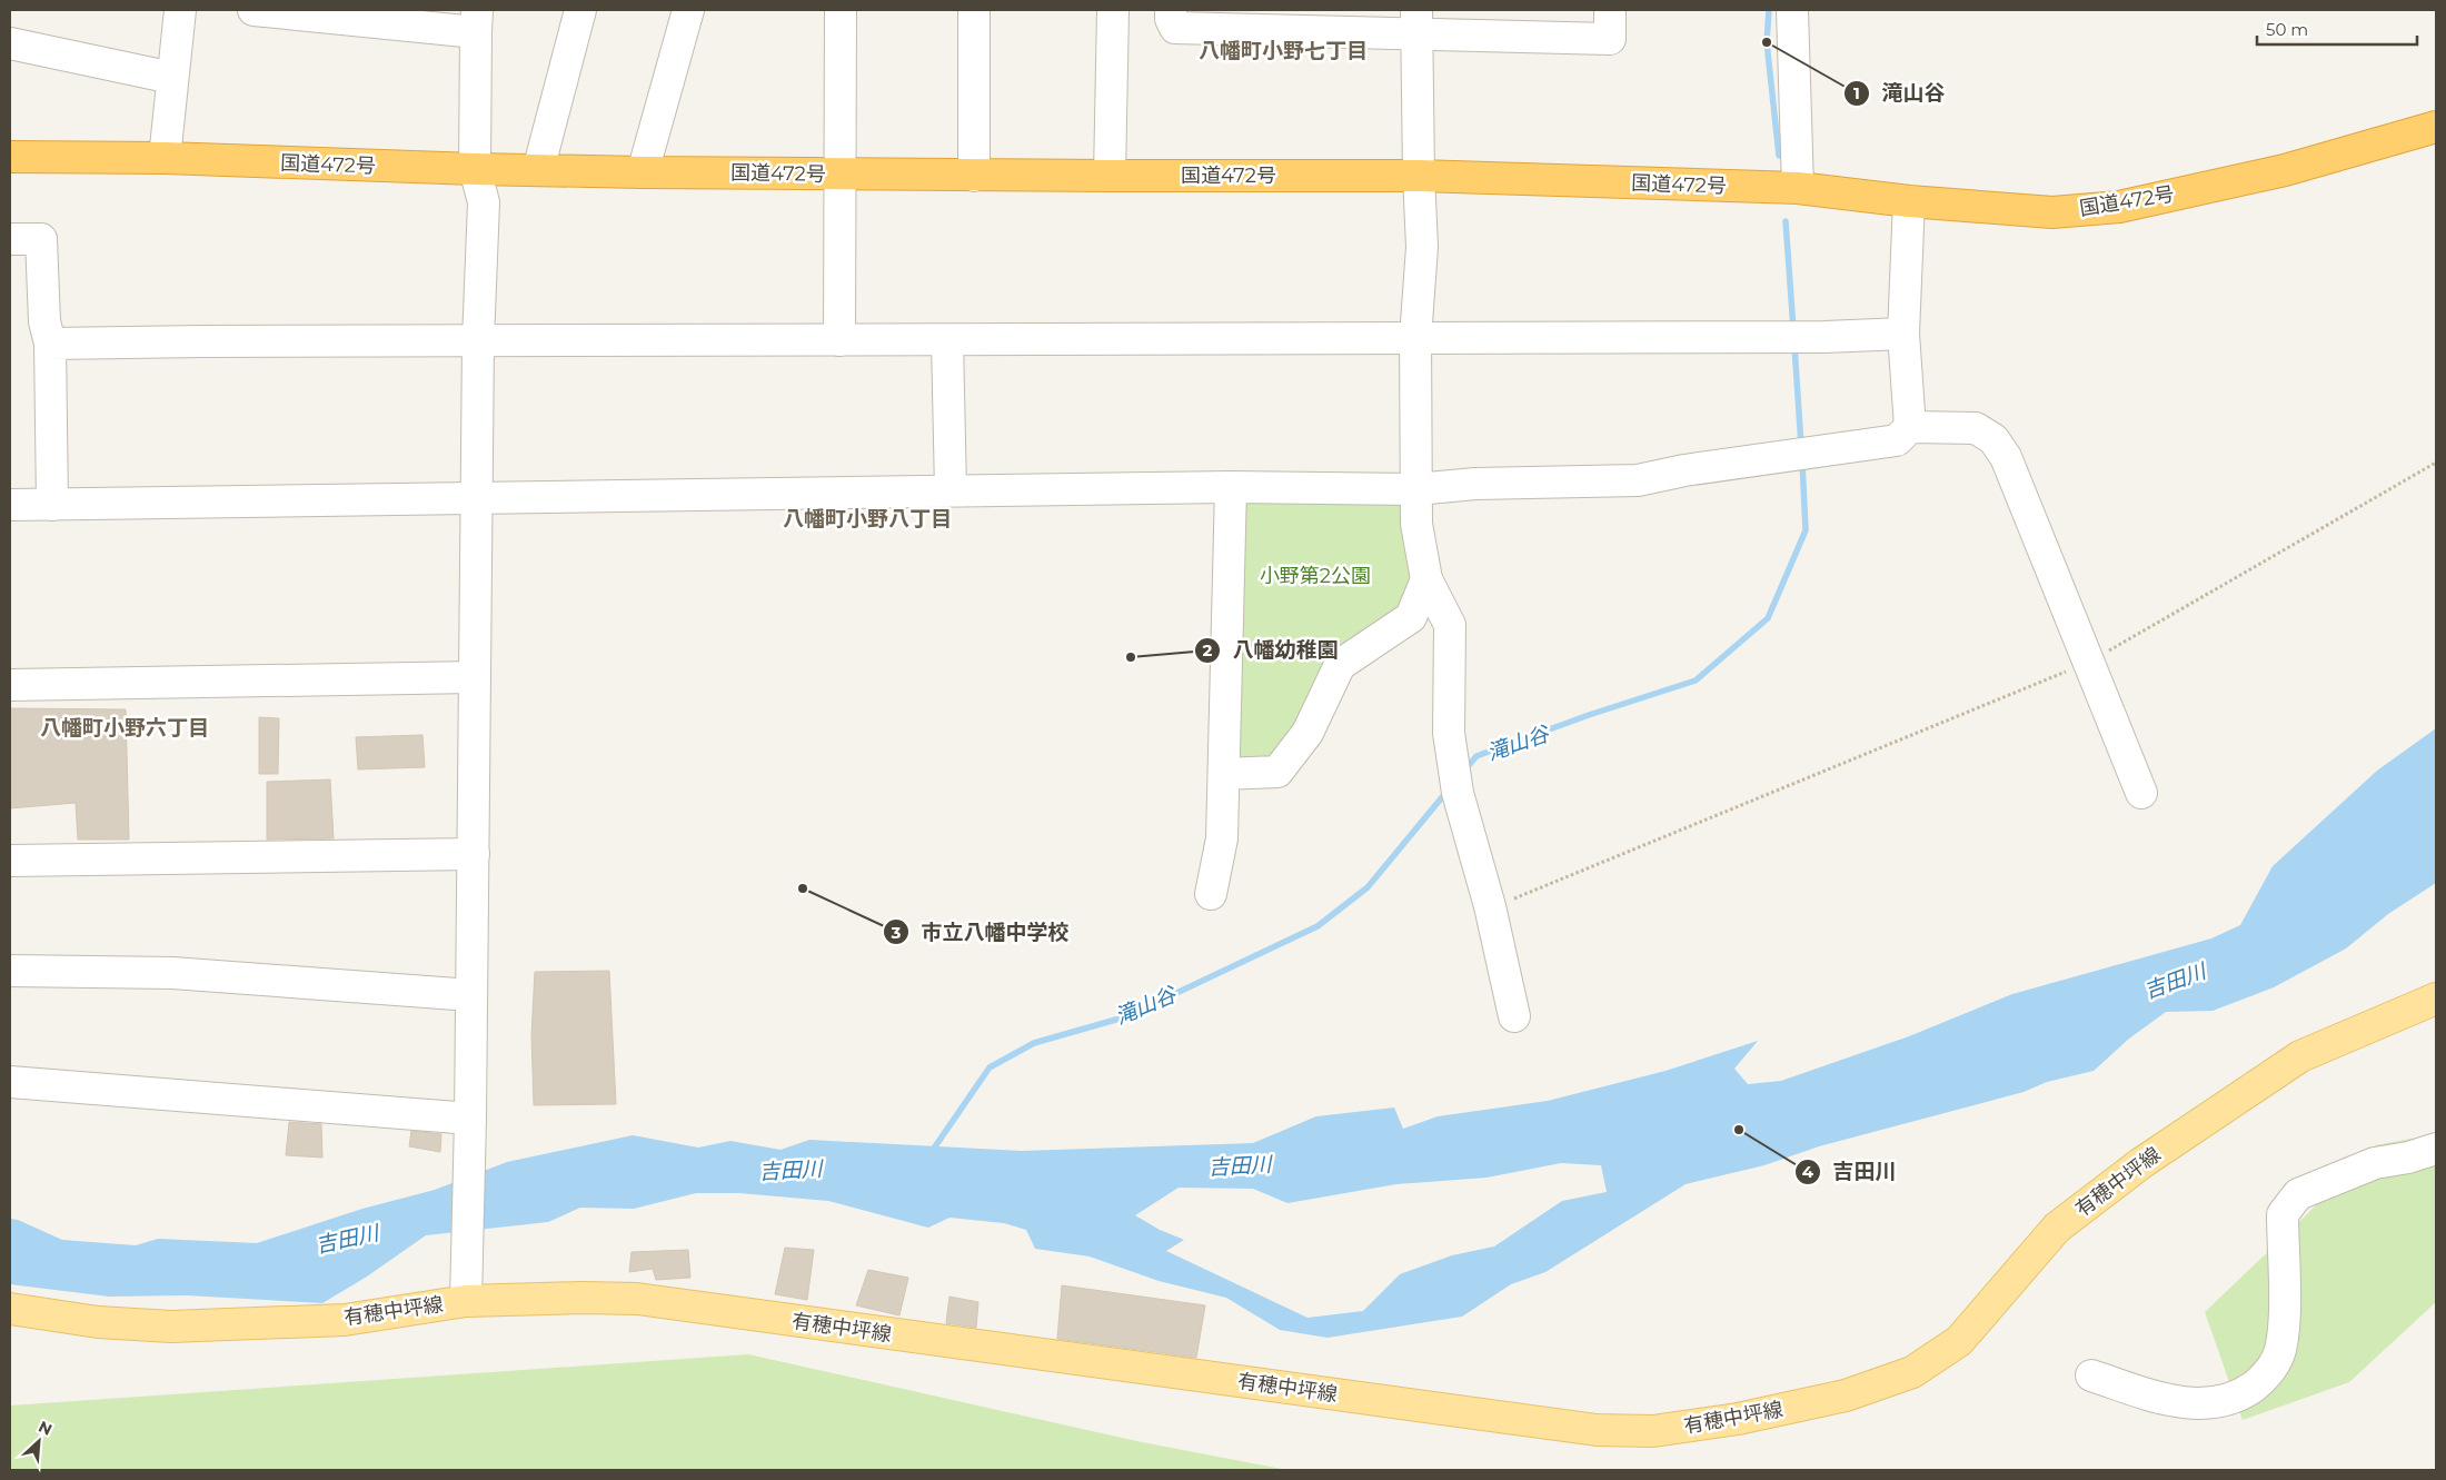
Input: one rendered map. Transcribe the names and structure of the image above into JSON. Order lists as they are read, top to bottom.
{
  "streets": {
    "highway": ["国道472号"],
    "main road": ["有穂中坪線"]
  },
  "districts": ["八幡町小野七丁目", "八幡町小野八丁目", "八幡町小野六丁目"],
  "water": ["滝山谷", "吉田川"],
  "parks": ["小野第2公園"],
  "places": [
    "滝山谷",
    "八幡幼稚園",
    "市立八幡中学校",
    "吉田川"
  ],
  "scale_bar": "50 m",
  "north": "top right"
}
